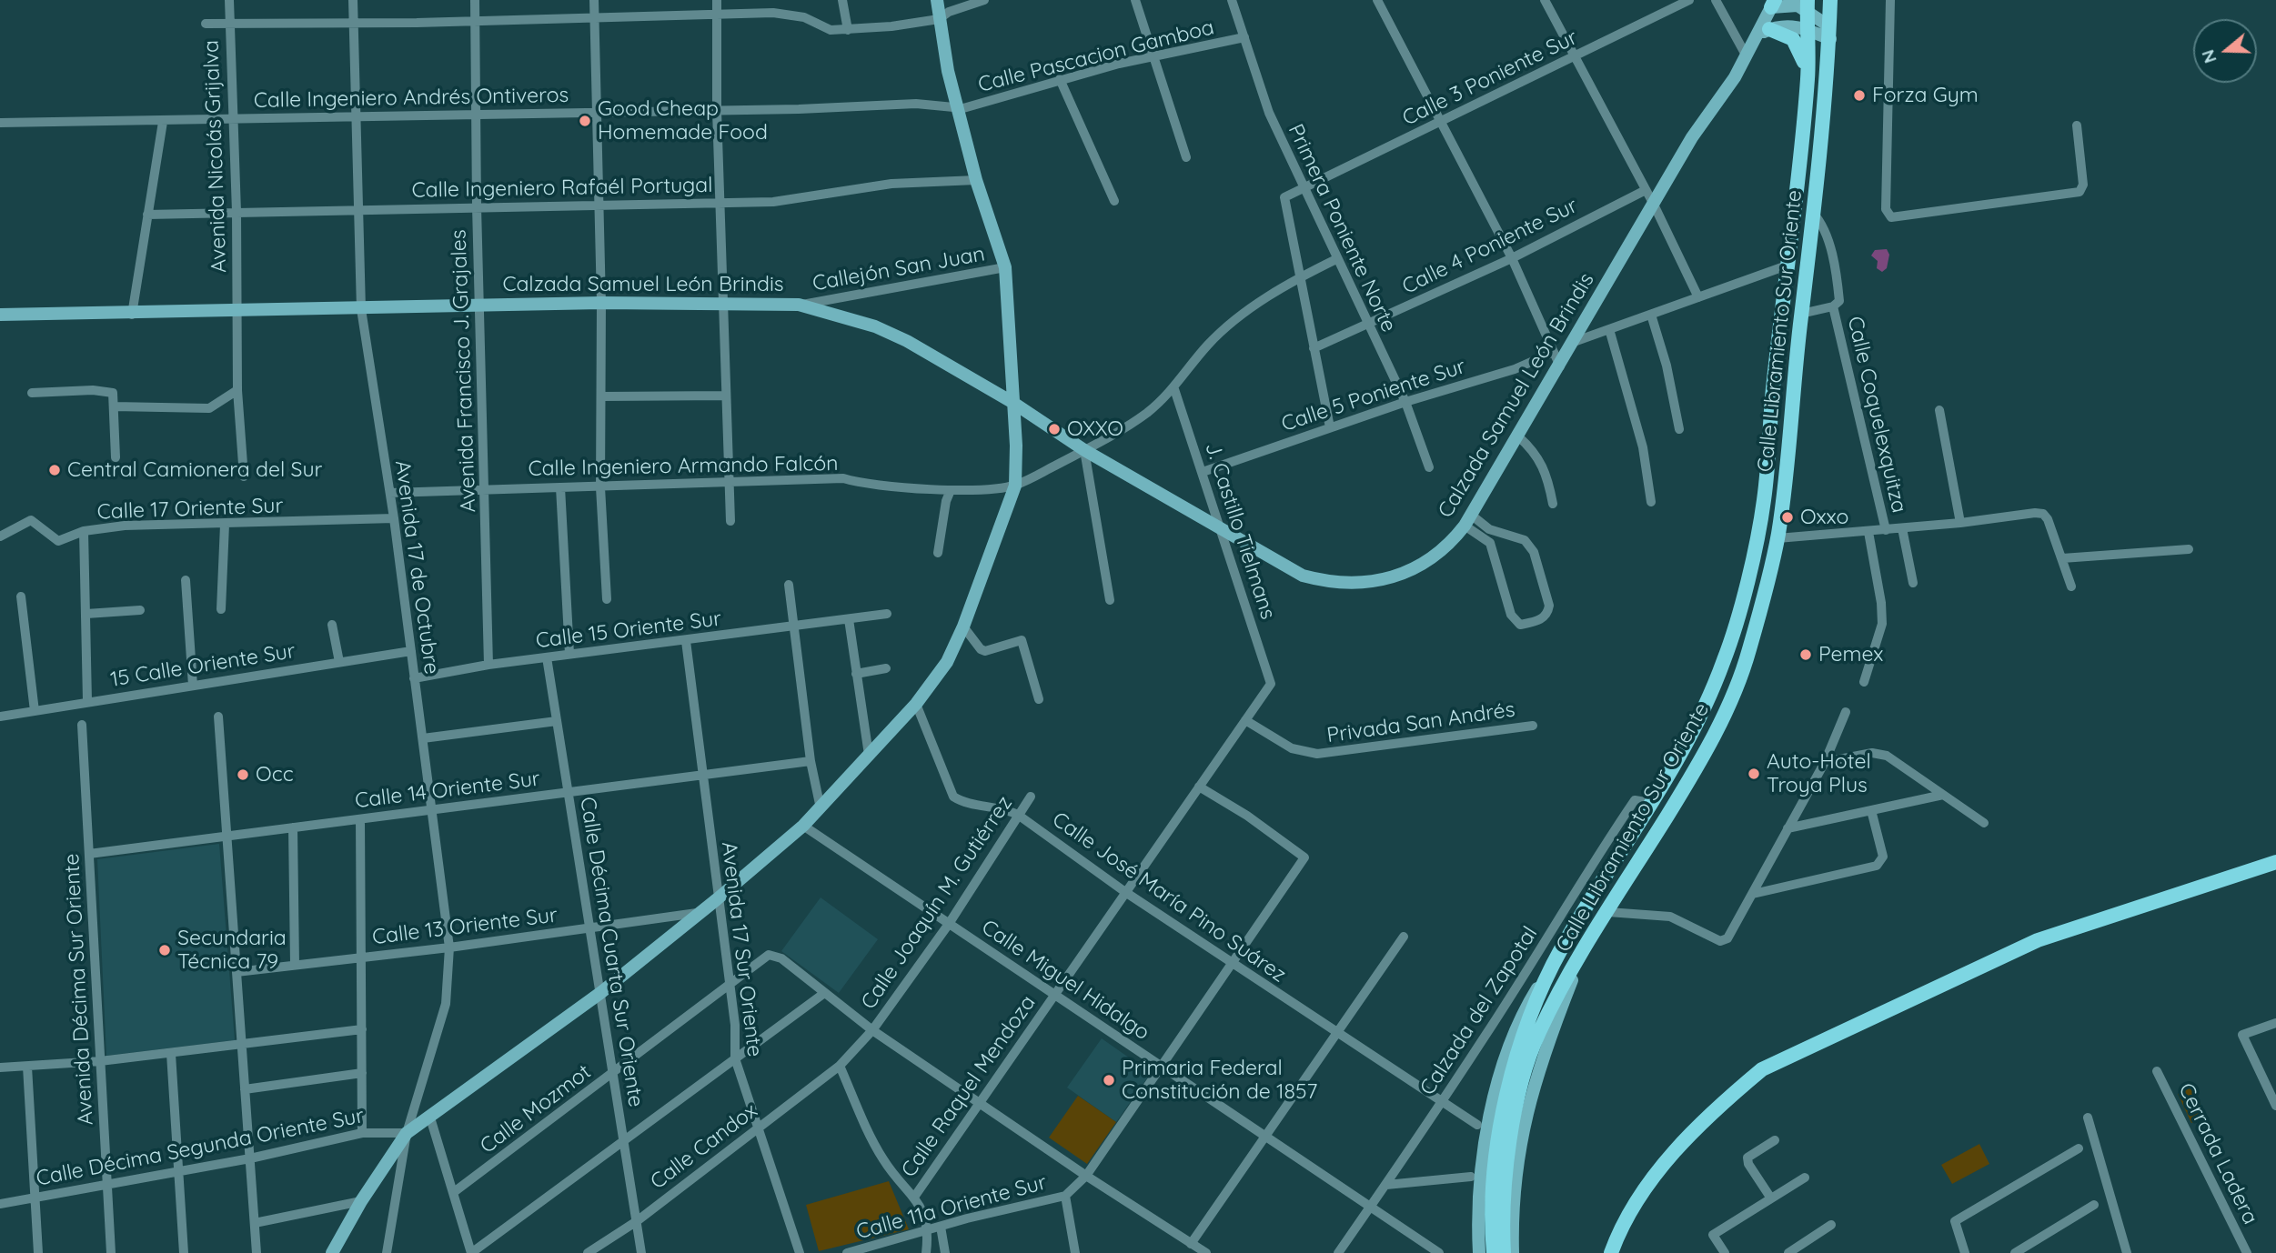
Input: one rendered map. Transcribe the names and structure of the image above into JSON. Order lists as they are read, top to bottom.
{
  "streets": {
    "main road": ["Calle Libramiento Sur Oriente"],
    "street": [
      "Calle Pascacion Gamboa",
      "Calle 3 Poniente Sur",
      "Calle Ingeniero Andrés Ontiveros",
      "Avenida Nicolás Grijalva",
      "Calle Ingeniero Rafaél Portugal",
      "Primera Poniente Norte",
      "Calle 4 Poniente Sur",
      "Callejón San Juan",
      "Calzada Samuel León Brindis",
      "Avenida Francisco J. Grajales",
      "Calle 5 Poniente Sur",
      "Calle Coquelexquitza",
      "Calle Ingeniero Armando Falcón",
      "Calle 17 Oriente Sur",
      "J. Castillo Tielmans",
      "Avenida 17 de Octubre",
      "Calle 15 Oriente Sur",
      "15 Calle Oriente Sur",
      "Privada San Andrés",
      "Calle 14 Oriente Sur",
      "Calle José María Pino Suárez",
      "Calle Joaquín M. Gutiérrez",
      "Calle 13 Oriente Sur",
      "Avenida 17 Sur Oriente",
      "Calle Décima Cuarta Sur Oriente",
      "Calle Miguel Hidalgo",
      "Avenida Décima Sur Oriente",
      "Calzada del Zapotal",
      "Calle Raquel Mendoza",
      "Calle Mozmot",
      "Calle Candox",
      "Calle Décima Segunda Oriente Sur",
      "Cerrada Ladera",
      "Calle 11a Oriente Sur"
    ]
  },
  "crossings": [
    ["Calle Pascacion Gamboa", "Calle Ingeniero Andrés Ontiveros"],
    ["Calle Pascacion Gamboa", "Primera Poniente Norte"],
    ["Calle 3 Poniente Sur", "Primera Poniente Norte"],
    ["Calle Ingeniero Andrés Ontiveros", "Avenida Nicolás Grijalva"],
    ["Calle Ingeniero Andrés Ontiveros", "Avenida Francisco J. Grajales"],
    ["Calle Ingeniero Andrés Ontiveros", "Avenida 17 de Octubre"],
    ["Avenida Nicolás Grijalva", "Calle Ingeniero Rafaél Portugal"],
    ["Avenida Nicolás Grijalva", "Calzada Samuel León Brindis"],
    ["Calle Ingeniero Rafaél Portugal", "Avenida Francisco J. Grajales"],
    ["Calle Ingeniero Rafaél Portugal", "Avenida 17 de Octubre"],
    ["Primera Poniente Norte", "Calle 4 Poniente Sur"],
    ["Primera Poniente Norte", "Calle 5 Poniente Sur"],
    ["Callejón San Juan", "Calzada Samuel León Brindis"],
    ["Calzada Samuel León Brindis", "Calle Libramiento Sur Oriente"],
    ["Calzada Samuel León Brindis", "Avenida Francisco J. Grajales"],
    ["Calzada Samuel León Brindis", "J. Castillo Tielmans"],
    ["Calzada Samuel León Brindis", "Avenida 17 de Octubre"],
    ["Calle Libramiento Sur Oriente", "Calle Coquelexquitza"],
    ["Calle Libramiento Sur Oriente", "Calzada del Zapotal"],
    ["Avenida Francisco J. Grajales", "Calle Ingeniero Armando Falcón"],
    ["Avenida Francisco J. Grajales", "Calle 15 Oriente Sur"],
    ["Calle 5 Poniente Sur", "J. Castillo Tielmans"],
    ["Calle Ingeniero Armando Falcón", "Avenida 17 de Octubre"],
    ["Calle 17 Oriente Sur", "Avenida 17 de Octubre"],
    ["J. Castillo Tielmans", "Calle Raquel Mendoza"],
    ["Avenida 17 de Octubre", "Calle 15 Oriente Sur"],
    ["Avenida 17 de Octubre", "15 Calle Oriente Sur"],
    ["Avenida 17 de Octubre", "Calle 14 Oriente Sur"],
    ["Avenida 17 de Octubre", "Calle 13 Oriente Sur"],
    ["Avenida 17 de Octubre", "Calle Décima Segunda Oriente Sur"],
    ["Calle 15 Oriente Sur", "Avenida 17 Sur Oriente"],
    ["Calle 15 Oriente Sur", "Calle Décima Cuarta Sur Oriente"],
    ["Privada San Andrés", "Calle Raquel Mendoza"],
    ["Calle 14 Oriente Sur", "Avenida 17 Sur Oriente"],
    ["Calle 14 Oriente Sur", "Calle Décima Cuarta Sur Oriente"],
    ["Calle 14 Oriente Sur", "Avenida Décima Sur Oriente"],
    ["Calle José María Pino Suárez", "Calle Joaquín M. Gutiérrez"],
    ["Calle José María Pino Suárez", "Calzada del Zapotal"],
    ["Calle José María Pino Suárez", "Calle Raquel Mendoza"],
    ["Calle Joaquín M. Gutiérrez", "Calle Miguel Hidalgo"],
    ["Calle Joaquín M. Gutiérrez", "Calle Candox"],
    ["Calle 13 Oriente Sur", "Calle Décima Cuarta Sur Oriente"],
    ["Avenida 17 Sur Oriente", "Calle Mozmot"],
    ["Avenida 17 Sur Oriente", "Calle Candox"],
    ["Calle Décima Cuarta Sur Oriente", "Calle Mozmot"],
    ["Calle Décima Cuarta Sur Oriente", "Calle Candox"],
    ["Calle Miguel Hidalgo", "Calzada del Zapotal"],
    ["Calle Miguel Hidalgo", "Calle Raquel Mendoza"],
    ["Avenida Décima Sur Oriente", "Calle Décima Segunda Oriente Sur"]
  ],
  "places": [
    "Forza Gym",
    "Good Cheap Homemade Food",
    "OXXO",
    "Central Camionera del Sur",
    "Oxxo",
    "Pemex",
    "Auto-Hotel Troya Plus",
    "Occ",
    "Secundaria Técnica 79",
    "Primaria Federal Constitución de 1857"
  ],
  "north": "left"
}
